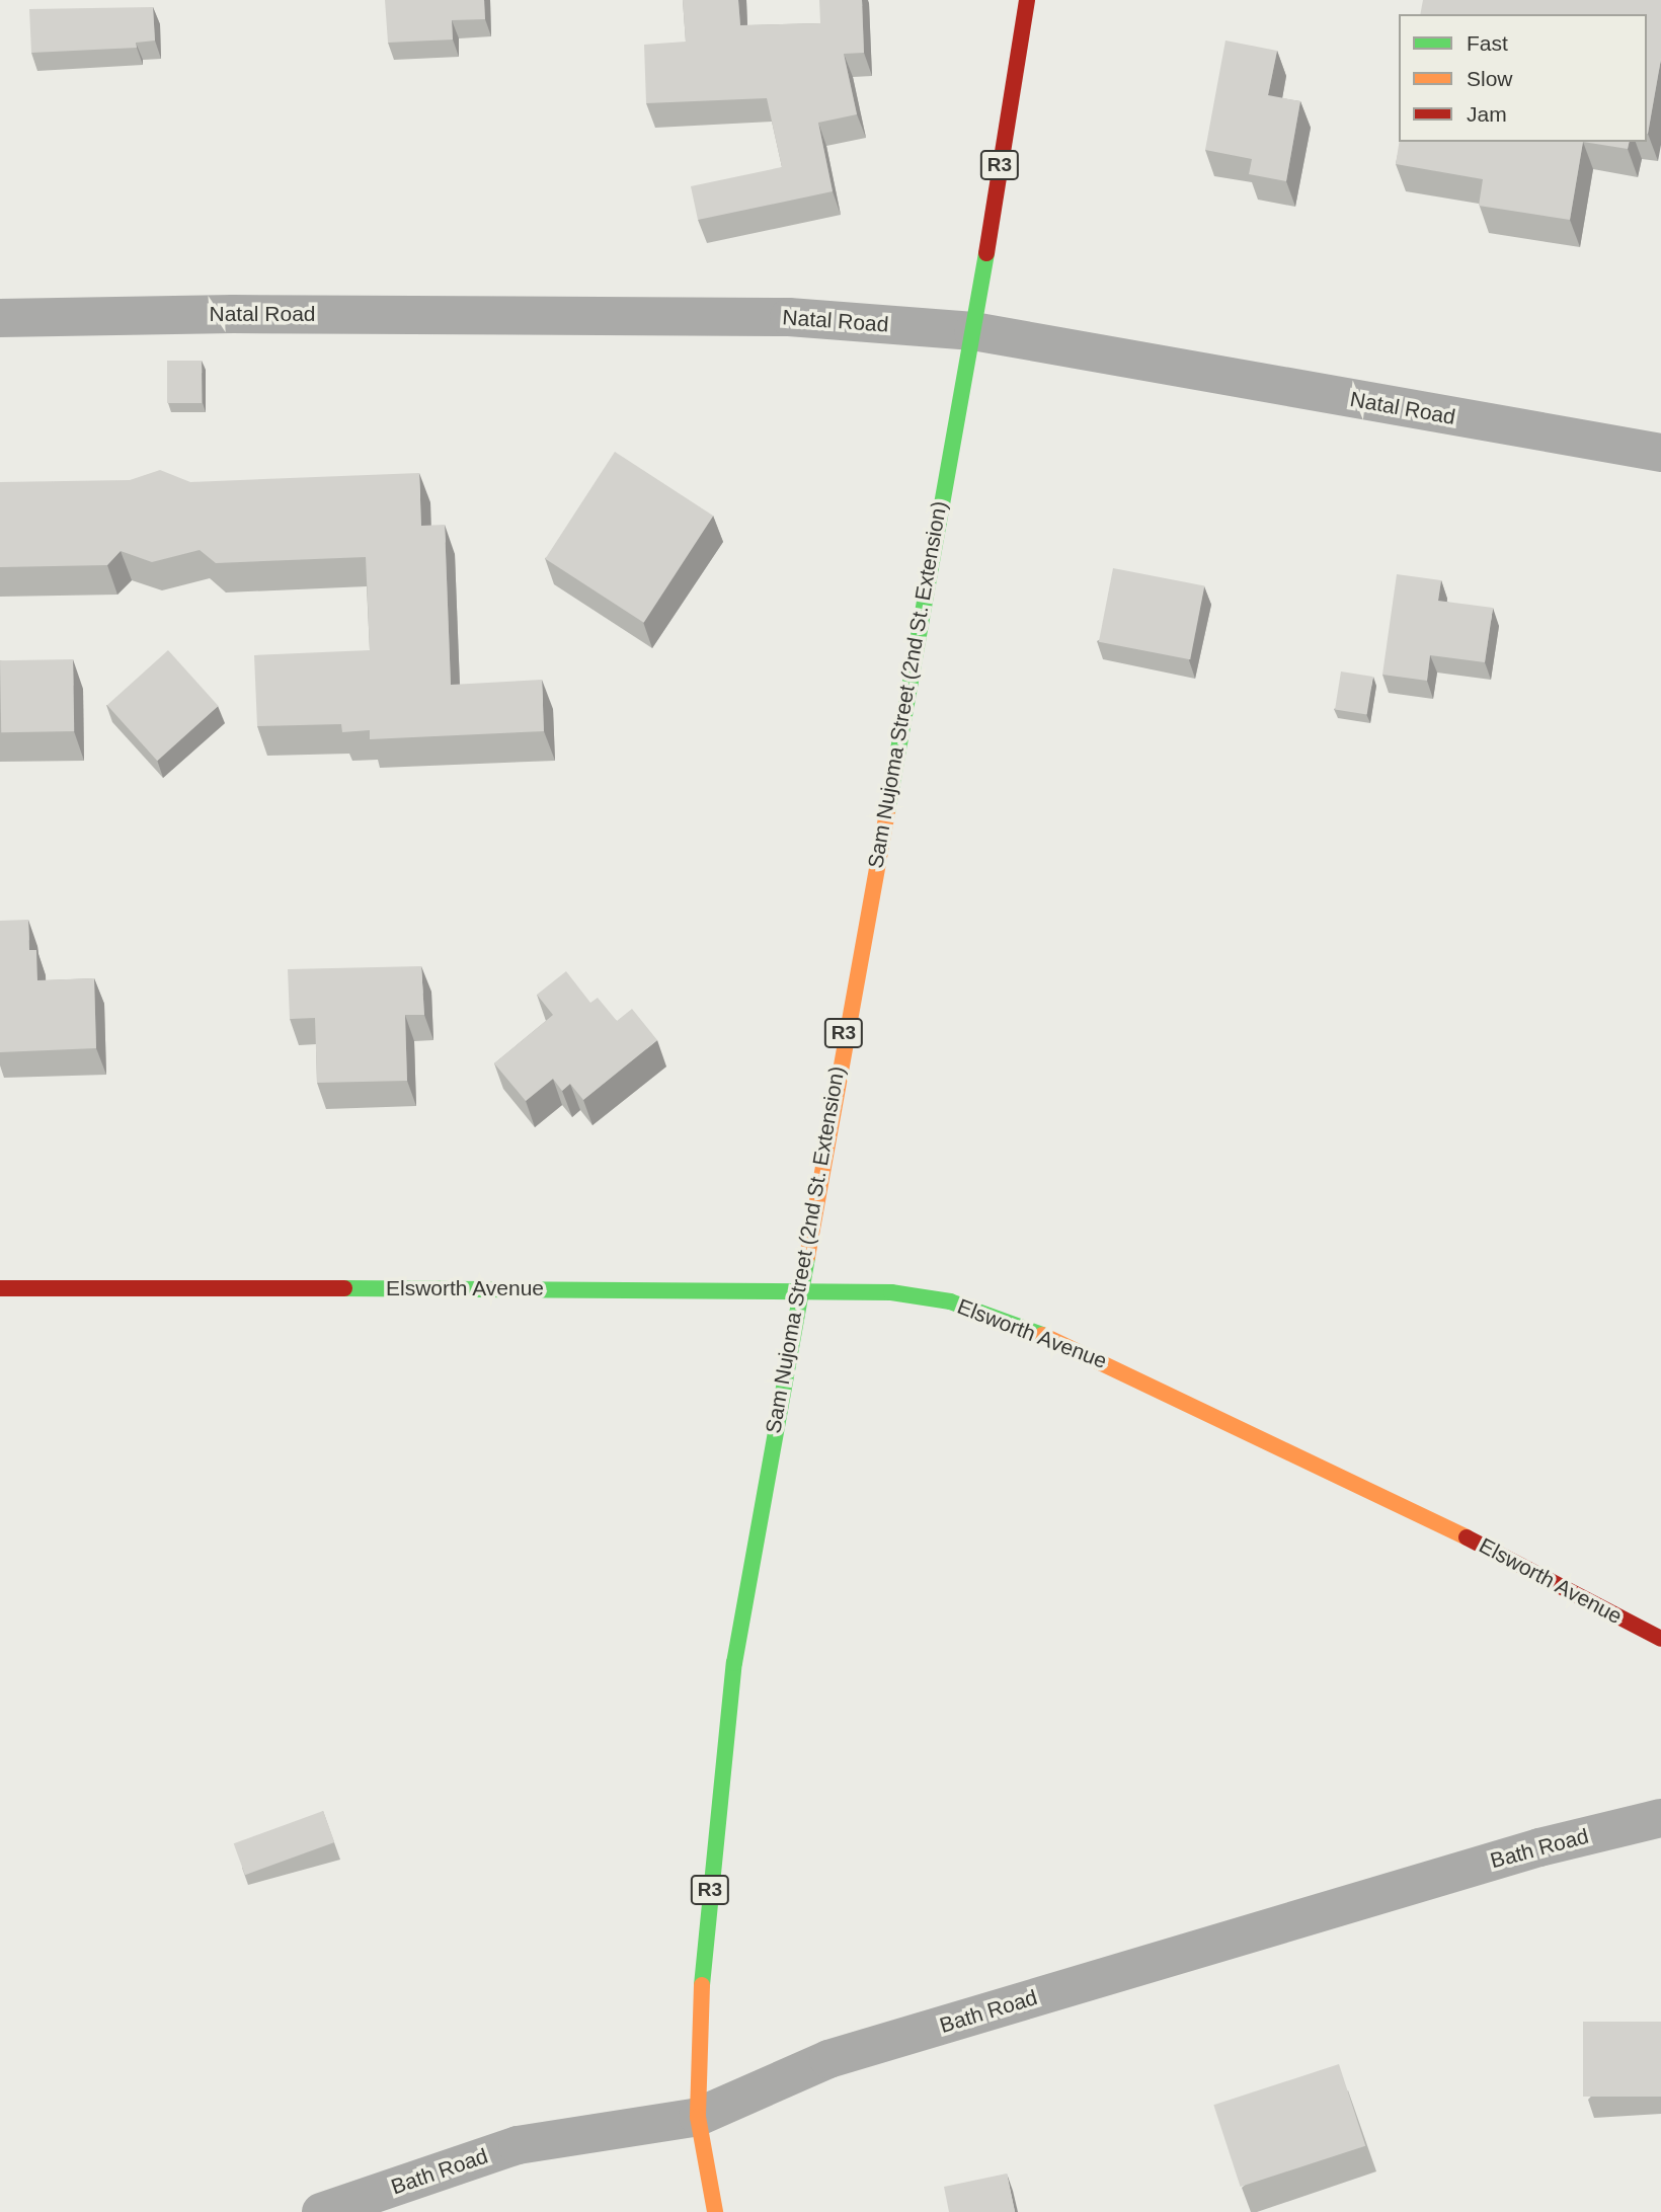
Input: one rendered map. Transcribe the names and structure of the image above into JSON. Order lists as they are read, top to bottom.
{
  "streets": {
    "main road": ["R3", "Sam Nujoma Street (2nd St. Extension)", "Elsworth Avenue"],
    "street": ["Natal Road", "Bath Road"]
  },
  "crossings": [
    ["Natal Road", "Sam Nujoma Street (2nd St. Extension)"],
    ["Sam Nujoma Street (2nd St. Extension)", "Elsworth Avenue"],
    ["Sam Nujoma Street (2nd St. Extension)", "Bath Road"]
  ],
  "legend": ["Fast", "Slow", "Jam"]
}
